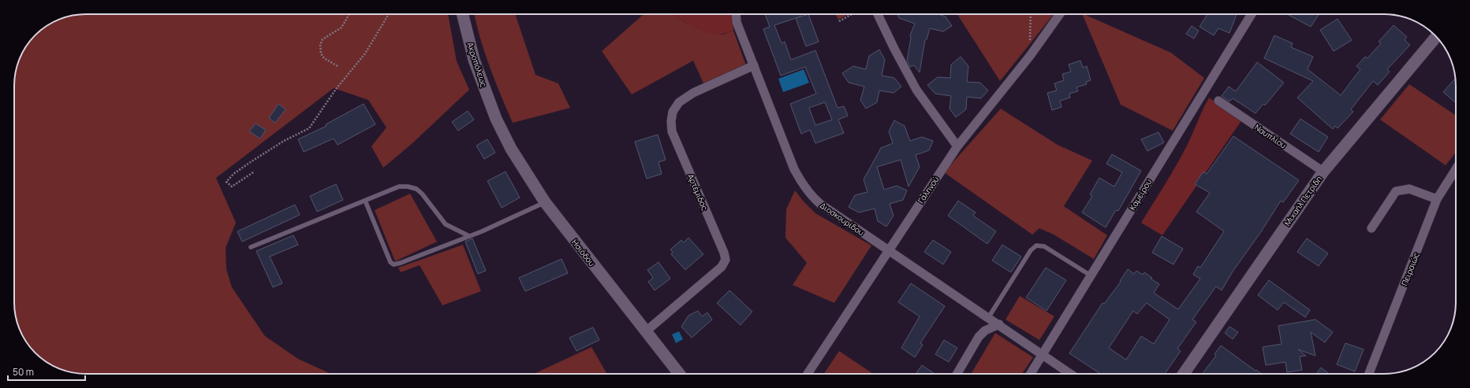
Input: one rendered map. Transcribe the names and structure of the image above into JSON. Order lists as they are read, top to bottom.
{
  "streets": {
    "street": [
      "Ακροπόλεως",
      "Ναυπλίου",
      "Γαληνού",
      "Αρτέμιδος",
      "Καμείρου",
      "Μιχαήλ Πετρίδη",
      "Διοσκουρίδου",
      "Ησιόδου",
      "Πειραιώς"
    ]
  },
  "crossings": [
    ["Ακροπόλεως", "Ησιόδου"],
    ["Ναυπλίου", "Μιχαήλ Πετρίδη"],
    ["Γαληνού", "Διοσκουρίδου"],
    ["Αρτέμιδος", "Διοσκουρίδου"],
    ["Αρτέμιδος", "Ησιόδου"],
    ["Καμείρου", "Διοσκουρίδου"]
  ],
  "scale_bar": "50 m"
}
